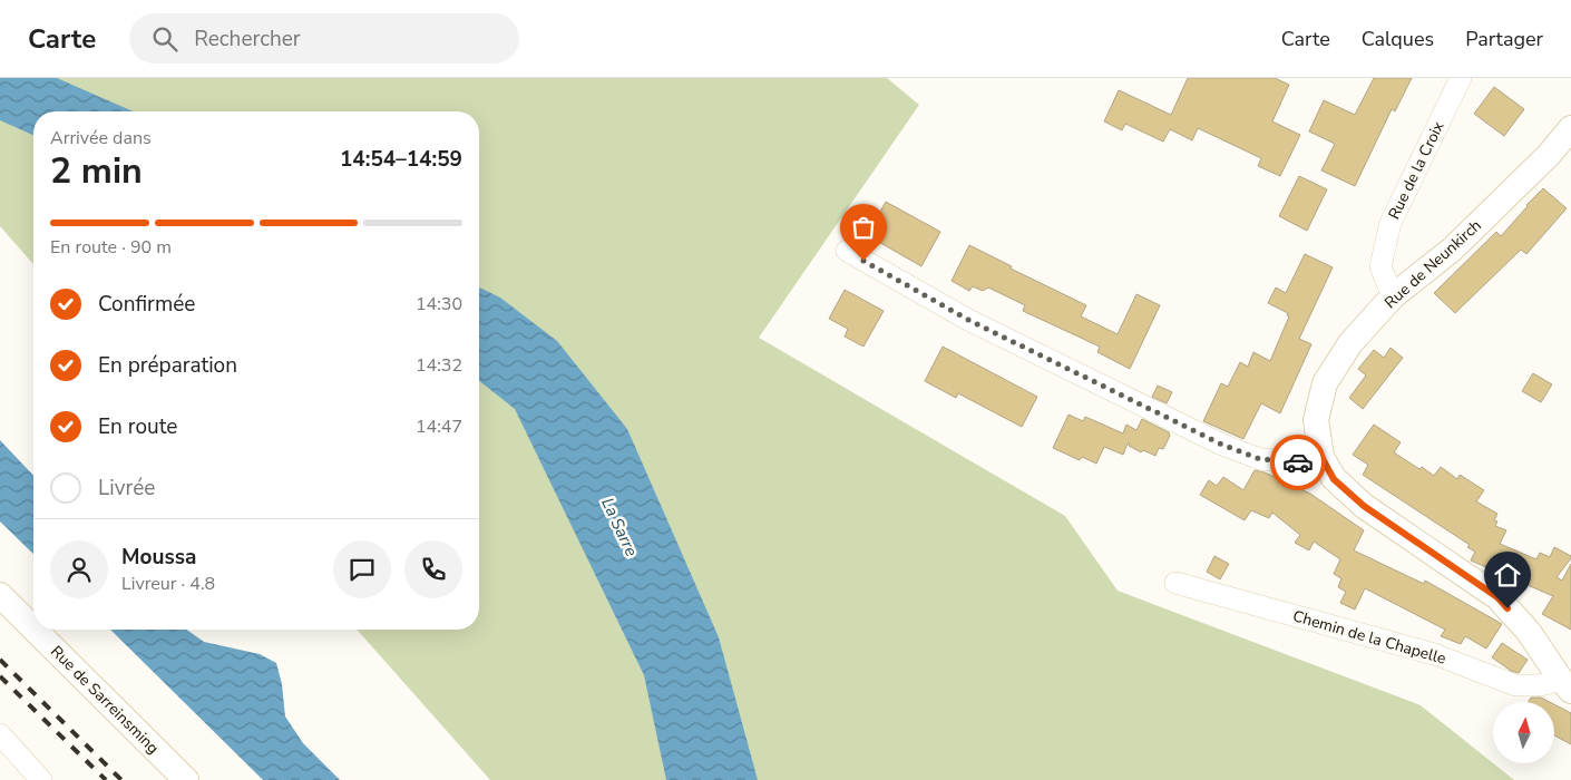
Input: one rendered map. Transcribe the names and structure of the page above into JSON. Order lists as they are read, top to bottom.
{
  "streets": {
    "street": [
      "Rue de la Croix",
      "Rue de Neunkirch",
      "Chemin de la Chapelle",
      "Rue de Sarreinsming"
    ]
  },
  "crossings": [
    ["Rue de la Croix", "Rue de Neunkirch"]
  ],
  "water": ["La Sarre"],
  "north": "top",
  "page": {
    "header": "Carte",
    "search": "Rechercher",
    "nav": ["Carte", "Calques", "Partager"],
    "heading": ["2 min", "Arrivée dans", "14:54–14:59"],
    "panel": ["Moussa", "Livreur · 4.8"],
    "bar": "En route · 90 m",
    "list": [
      ["Confirmée", "14:30"],
      ["En préparation", "14:32"],
      ["En route", "14:47"],
      "Livrée"
    ]
  }
}
